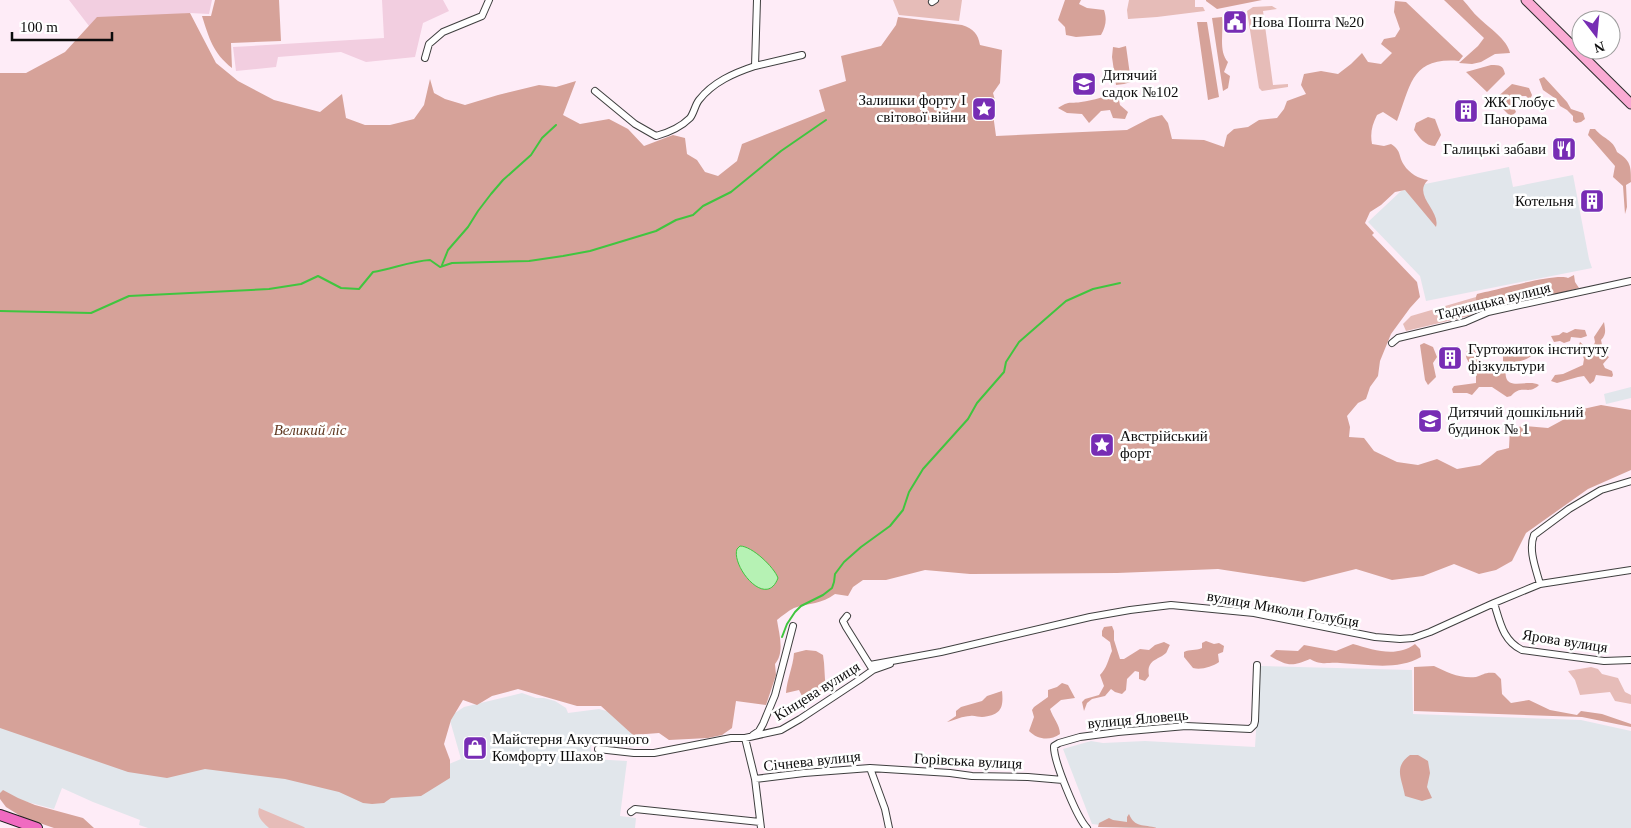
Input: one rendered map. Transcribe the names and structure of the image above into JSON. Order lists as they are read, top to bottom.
{
  "streets": {
    "street": [
      "Таджицька вулиця",
      "вулиця Миколи Голубця",
      "Ярова вулиця",
      "Кінцева вулиця",
      "вулиця Яловець",
      "Січнева вулиця",
      "Горівська вулиця"
    ]
  },
  "crossings": [
    ["вулиця Миколи Голубця", "Ярова вулиця"],
    ["вулиця Миколи Голубця", "Кінцева вулиця"],
    ["вулиця Яловець", "Горівська вулиця"],
    ["Січнева вулиця", "Горівська вулиця"]
  ],
  "parks": ["Великий ліс"],
  "places": {
    "public building": ["Нова Пошта №20"],
    "school or university": ["Дитячий садок №102", "Дитячий дошкільний будинок № 1"],
    "place": ["Залишки форту І світової війни", "Австрійський форт"],
    "building": ["ЖК Глобус Панорама", "Котельня", "Гуртожиток інституту фізкультури"],
    "restaurant": ["Галицькі забави"],
    "shop": ["Майстерня Акустичного Комфорту Шахов"]
  },
  "scale_bar": "100 m",
  "north": "bottom"
}
